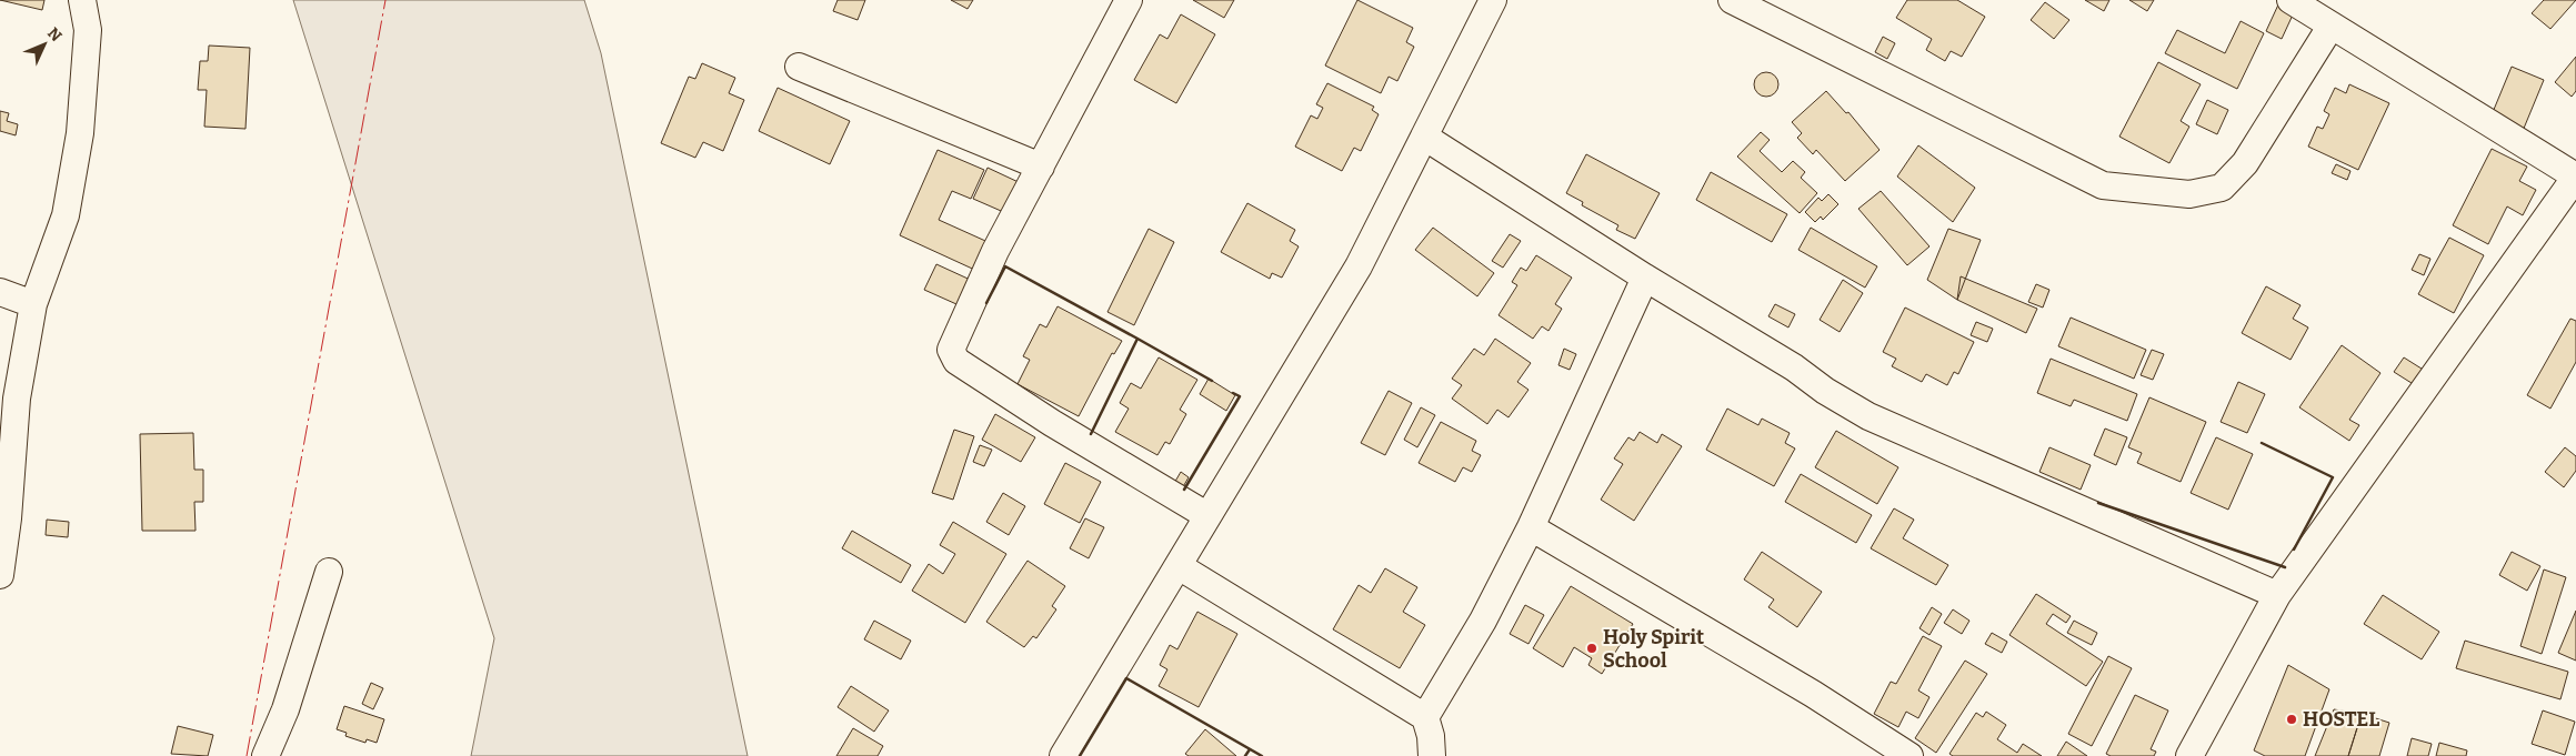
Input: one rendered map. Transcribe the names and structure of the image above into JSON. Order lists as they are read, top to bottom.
{
  "places": ["Holy Spirit School", "HOSTEL"],
  "north": "top right"
}
